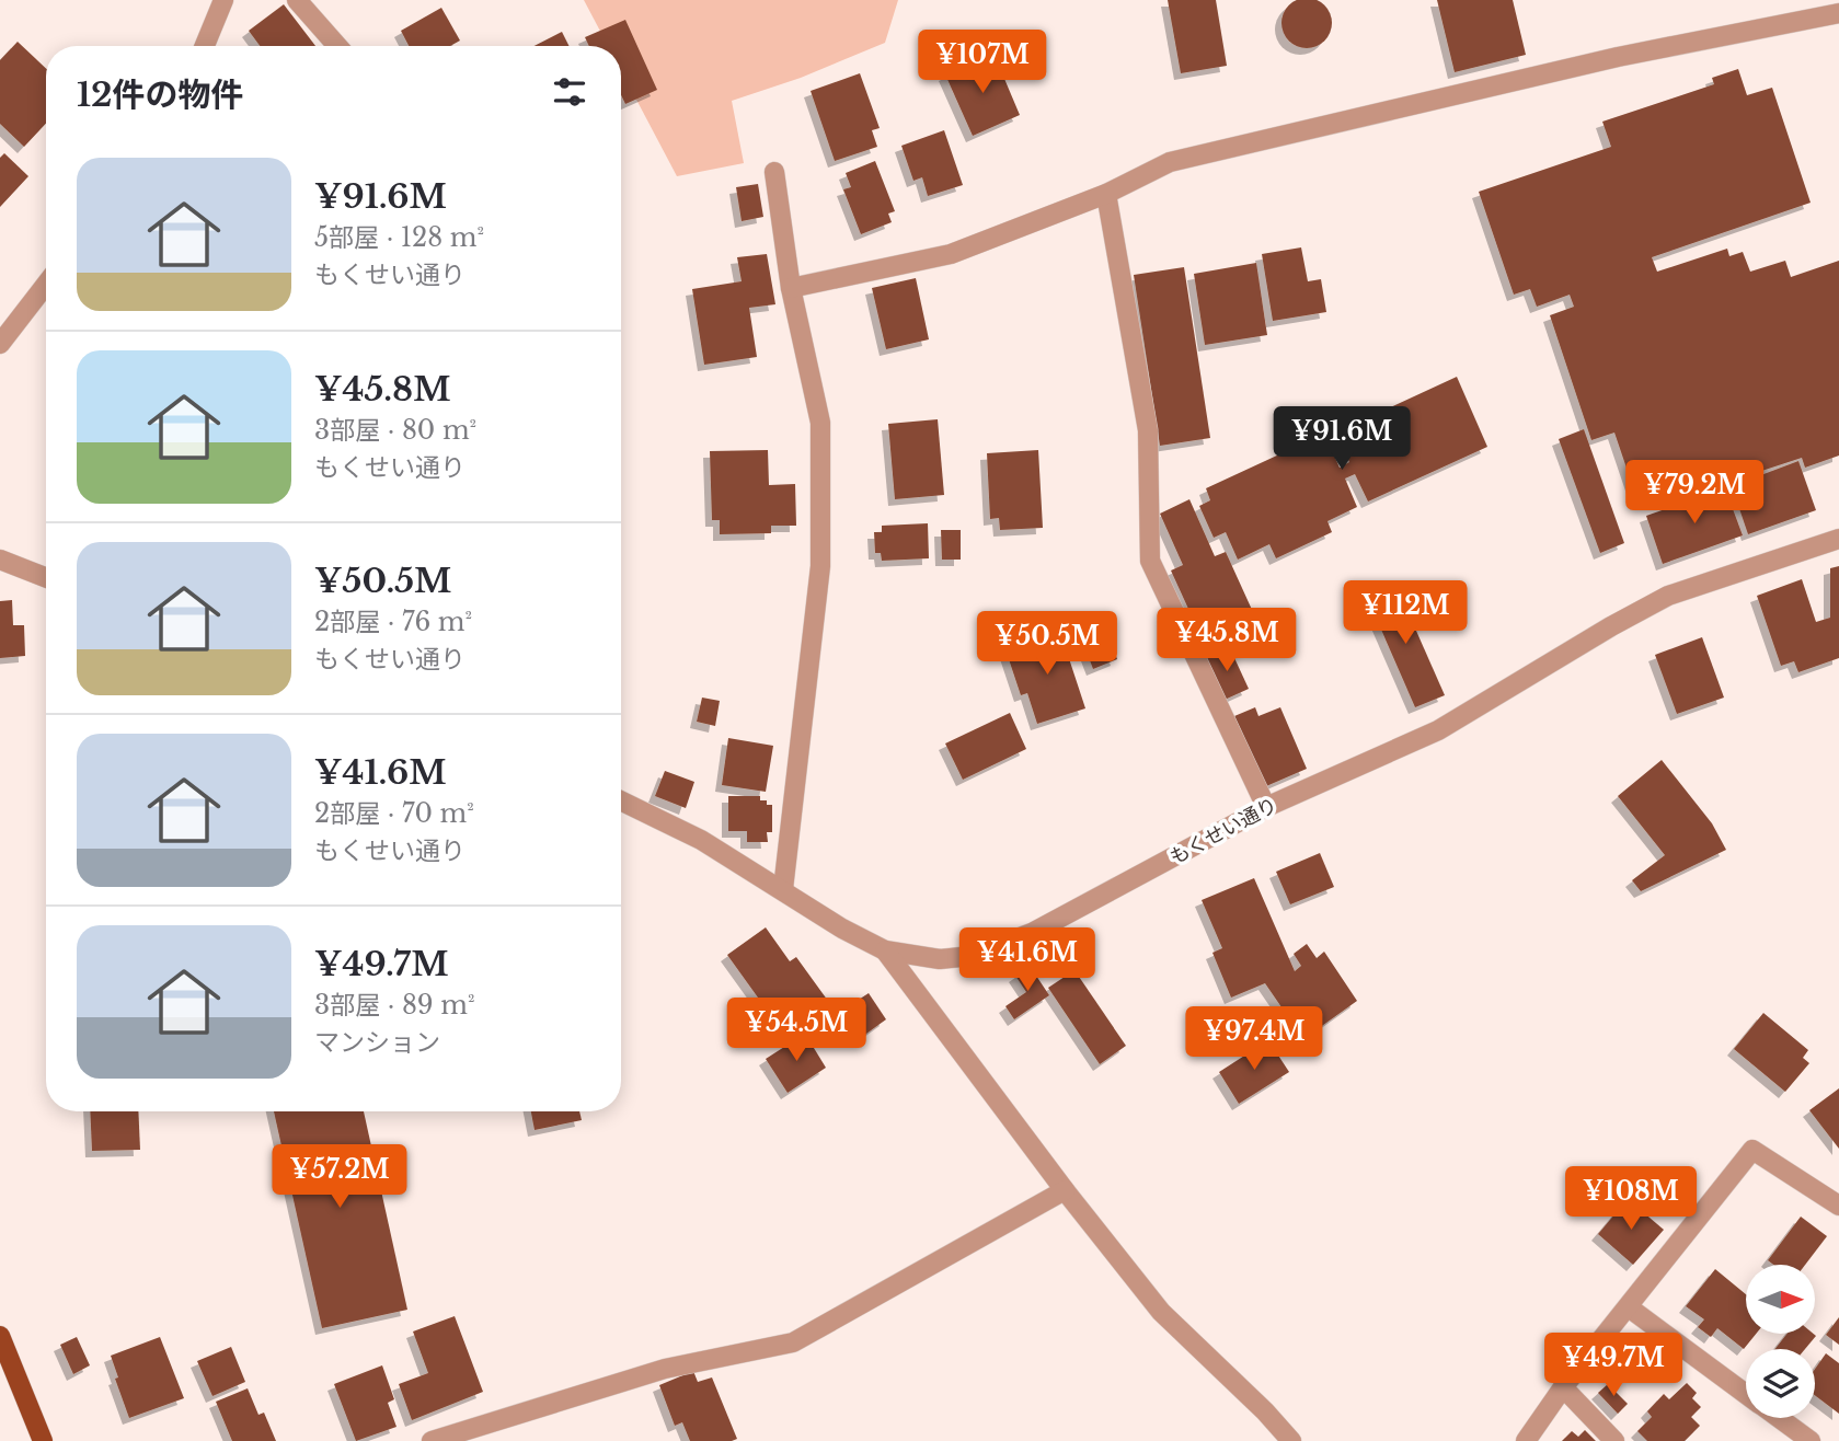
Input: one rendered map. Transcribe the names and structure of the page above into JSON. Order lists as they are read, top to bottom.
{
  "streets": {
    "street": ["もくせい通り"]
  },
  "north": "right",
  "page": {
    "price": [
      "¥107M",
      "¥91.6M",
      "¥79.2M",
      "¥112M",
      "¥45.8M",
      "¥50.5M",
      "¥41.6M",
      "¥54.5M",
      "¥97.4M",
      "¥57.2M",
      "¥108M",
      "¥49.7M"
    ],
    "heading": "12件の物件",
    "list": [
      {
        "name": "¥91.6M",
        "note": "5部屋 · 128 m² · もくせい通り"
      },
      {
        "name": "¥45.8M",
        "note": "3部屋 · 80 m² · もくせい通り"
      },
      {
        "name": "¥50.5M",
        "note": "2部屋 · 76 m² · もくせい通り"
      },
      {
        "name": "¥41.6M",
        "note": "2部屋 · 70 m² · もくせい通り"
      },
      {
        "name": "¥49.7M",
        "note": "3部屋 · 89 m² · マンション"
      }
    ]
  }
}
